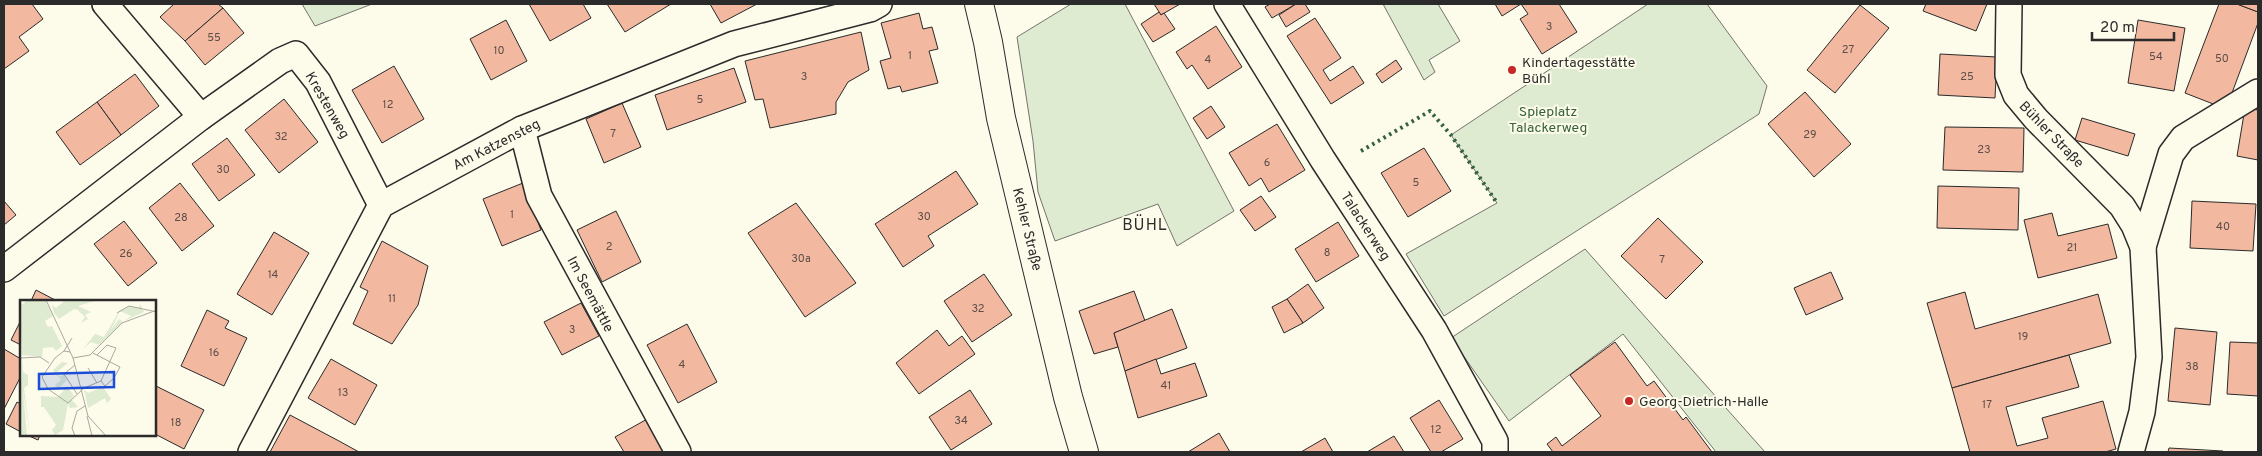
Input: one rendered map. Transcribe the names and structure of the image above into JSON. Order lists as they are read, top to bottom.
{
  "streets": {
    "main road": ["Kehler Straße"],
    "street": [
      "Krestenweg",
      "Bühler Straße",
      "Am Katzensteg",
      "Talackerweg",
      "Im Seemättle"
    ]
  },
  "crossings": [
    ["Krestenweg", "Am Katzensteg"],
    ["Am Katzensteg", "Im Seemättle"]
  ],
  "districts": ["BÜHL"],
  "parks": ["Spieplatz Talackerweg"],
  "places": ["Kindertagesstätte Bühl", "Georg-Dietrich-Halle"],
  "house_numbers": [
    "3",
    "55",
    "27",
    "10",
    "1",
    "54",
    "50",
    "4",
    "3",
    "25",
    "5",
    "12",
    "7",
    "29",
    "32",
    "23",
    "6",
    "30",
    "5",
    "1",
    "30",
    "28",
    "40",
    "2",
    "21",
    "8",
    "26",
    "30a",
    "7",
    "14",
    "11",
    "32",
    "3",
    "19",
    "16",
    "4",
    "38",
    "41",
    "13",
    "17",
    "34",
    "18",
    "12"
  ],
  "scale_bar": "20 m"
}
